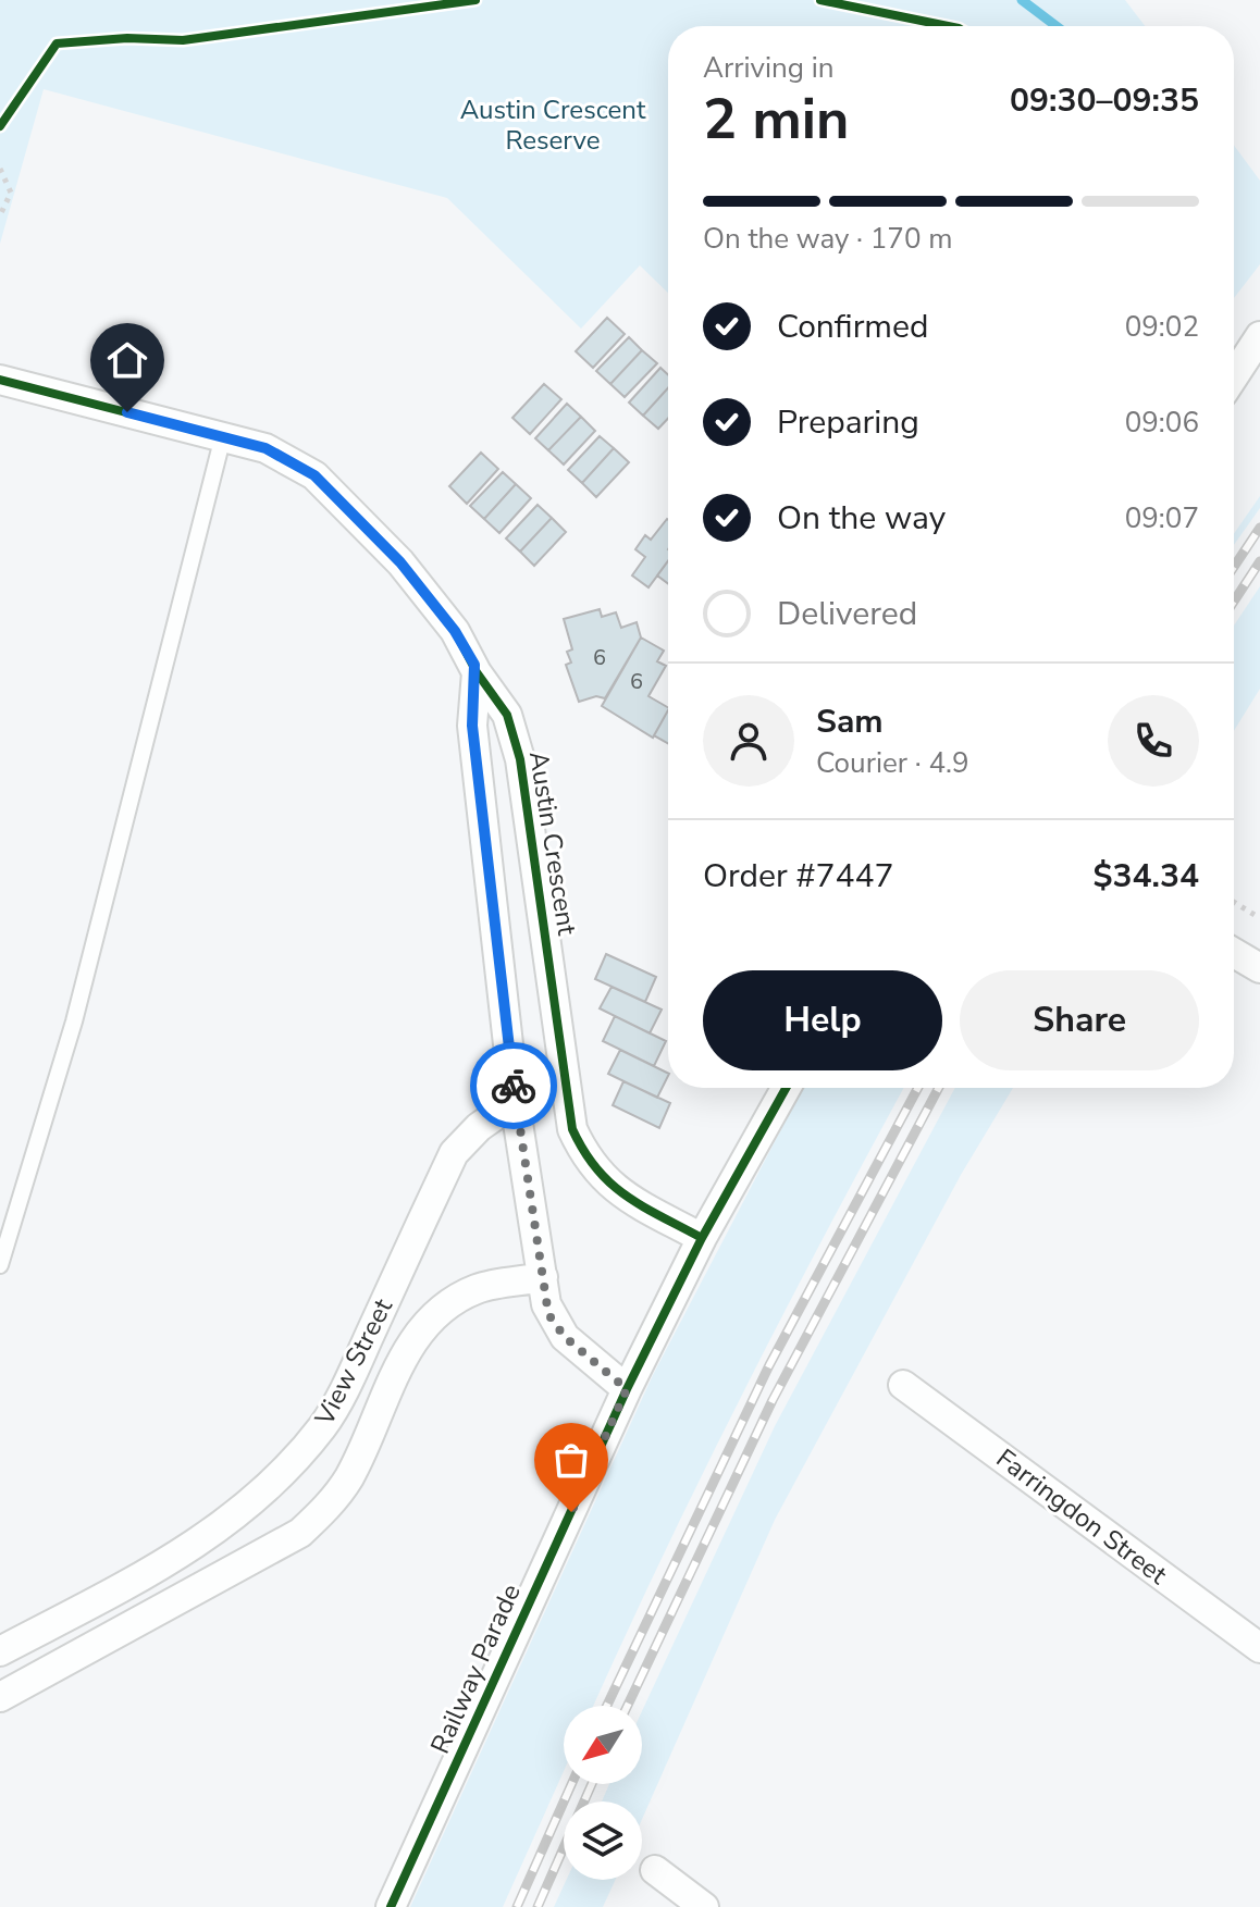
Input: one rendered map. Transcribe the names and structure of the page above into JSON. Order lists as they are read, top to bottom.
{
  "streets": {
    "street": [
      "Austin Crescent",
      "View Street",
      "Farringdon Street",
      "Railway Parade"
    ]
  },
  "crossings": [
    ["Austin Crescent", "Railway Parade"]
  ],
  "parks": ["Austin Crescent Reserve"],
  "house_numbers": ["6", "6"],
  "north": "bottom left",
  "page": {
    "heading": ["2 min", "Arriving in", "09:30–09:35"],
    "panel": [
      "Sam",
      "Courier · 4.9",
      "Order #7447",
      "$34.34"
    ],
    "bar": "On the way · 170 m",
    "list": [
      ["Confirmed", "09:02"],
      ["Preparing", "09:06"],
      ["On the way", "09:07"],
      "Delivered"
    ],
    "buttons": ["Help", "Share"]
  }
}
